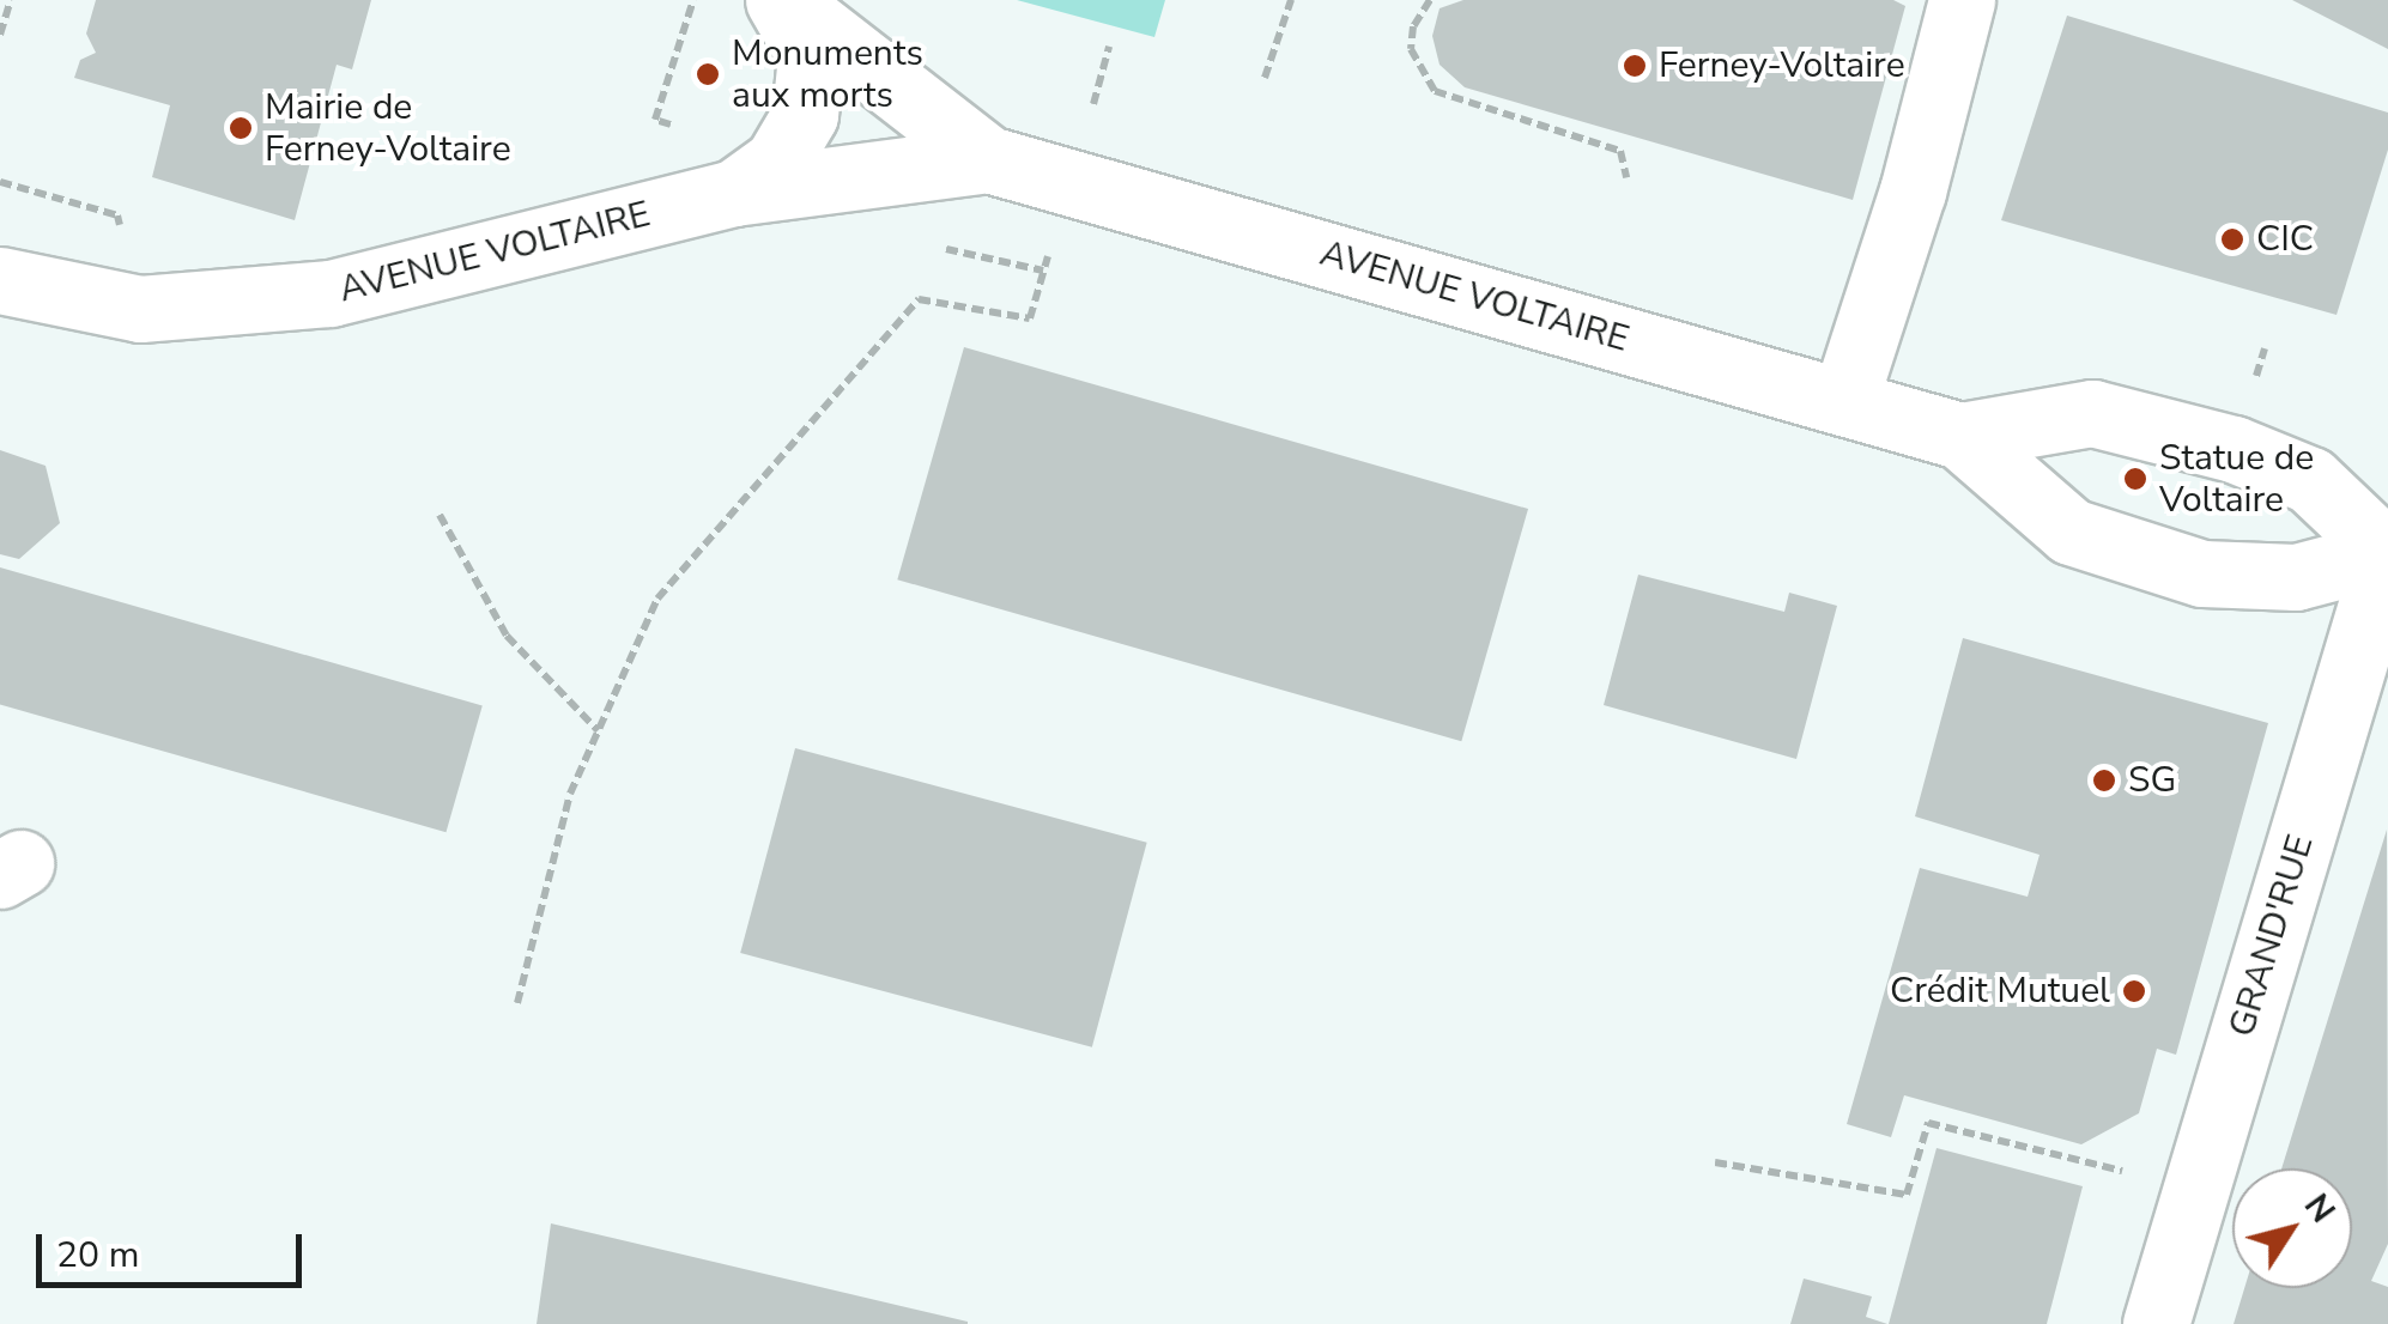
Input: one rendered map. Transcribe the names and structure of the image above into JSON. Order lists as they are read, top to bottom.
{
  "streets": {
    "street": ["AVENUE VOLTAIRE", "GRAND'RUE"]
  },
  "crossings": [
    ["AVENUE VOLTAIRE", "GRAND'RUE"]
  ],
  "places": [
    "Ferney-Voltaire",
    "Monuments aux morts",
    "Mairie de Ferney-Voltaire",
    "CIC",
    "Statue de Voltaire",
    "SG",
    "Crédit Mutuel"
  ],
  "scale_bar": "20 m",
  "north": "top right"
}
